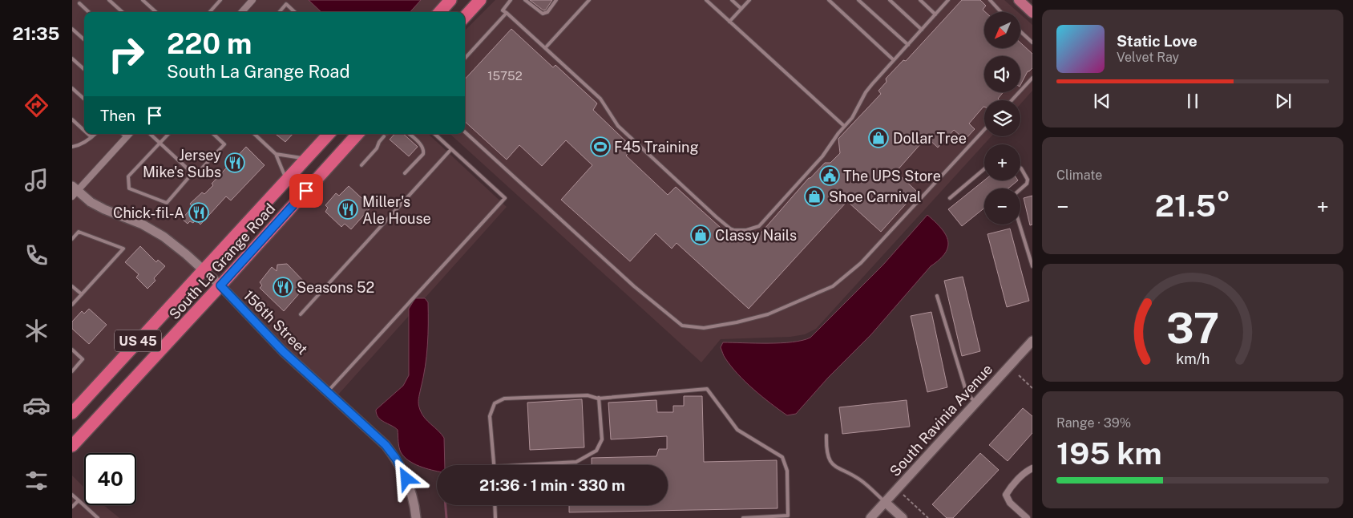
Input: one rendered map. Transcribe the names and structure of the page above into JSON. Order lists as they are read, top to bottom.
{
  "streets": {
    "highway": ["South La Grange Road", "US 45"],
    "street": ["156th Street", "South Ravinia Avenue"]
  },
  "crossings": [
    ["South La Grange Road", "156th Street"]
  ],
  "places": {
    "shop": ["Dollar Tree", "Shoe Carnival", "Classy Nails"],
    "sports": ["F45 Training"],
    "restaurant": [
      "Jersey Mike's Subs",
      "Miller's Ale House",
      "Chick-fil-A",
      "Seasons 52"
    ],
    "public building": ["The UPS Store"]
  },
  "house_numbers": ["15752"],
  "north": "bottom left",
  "page": {
    "tabs": "21:35",
    "map_buttons": ["+", "−"],
    "turn": ["220 m", "South La Grange Road"],
    "song": ["Static Love", "Velvet Ray"],
    "then": "Then",
    "tile": [
      "Climate",
      ["Range · 39%", "195 km"]
    ],
    "heat": ["−", "21.5°", "+"],
    "limit": "40",
    "trip": "21:36 · 1 min · 330 m",
    "gauge": ["37", "km/h"]
  }
}
